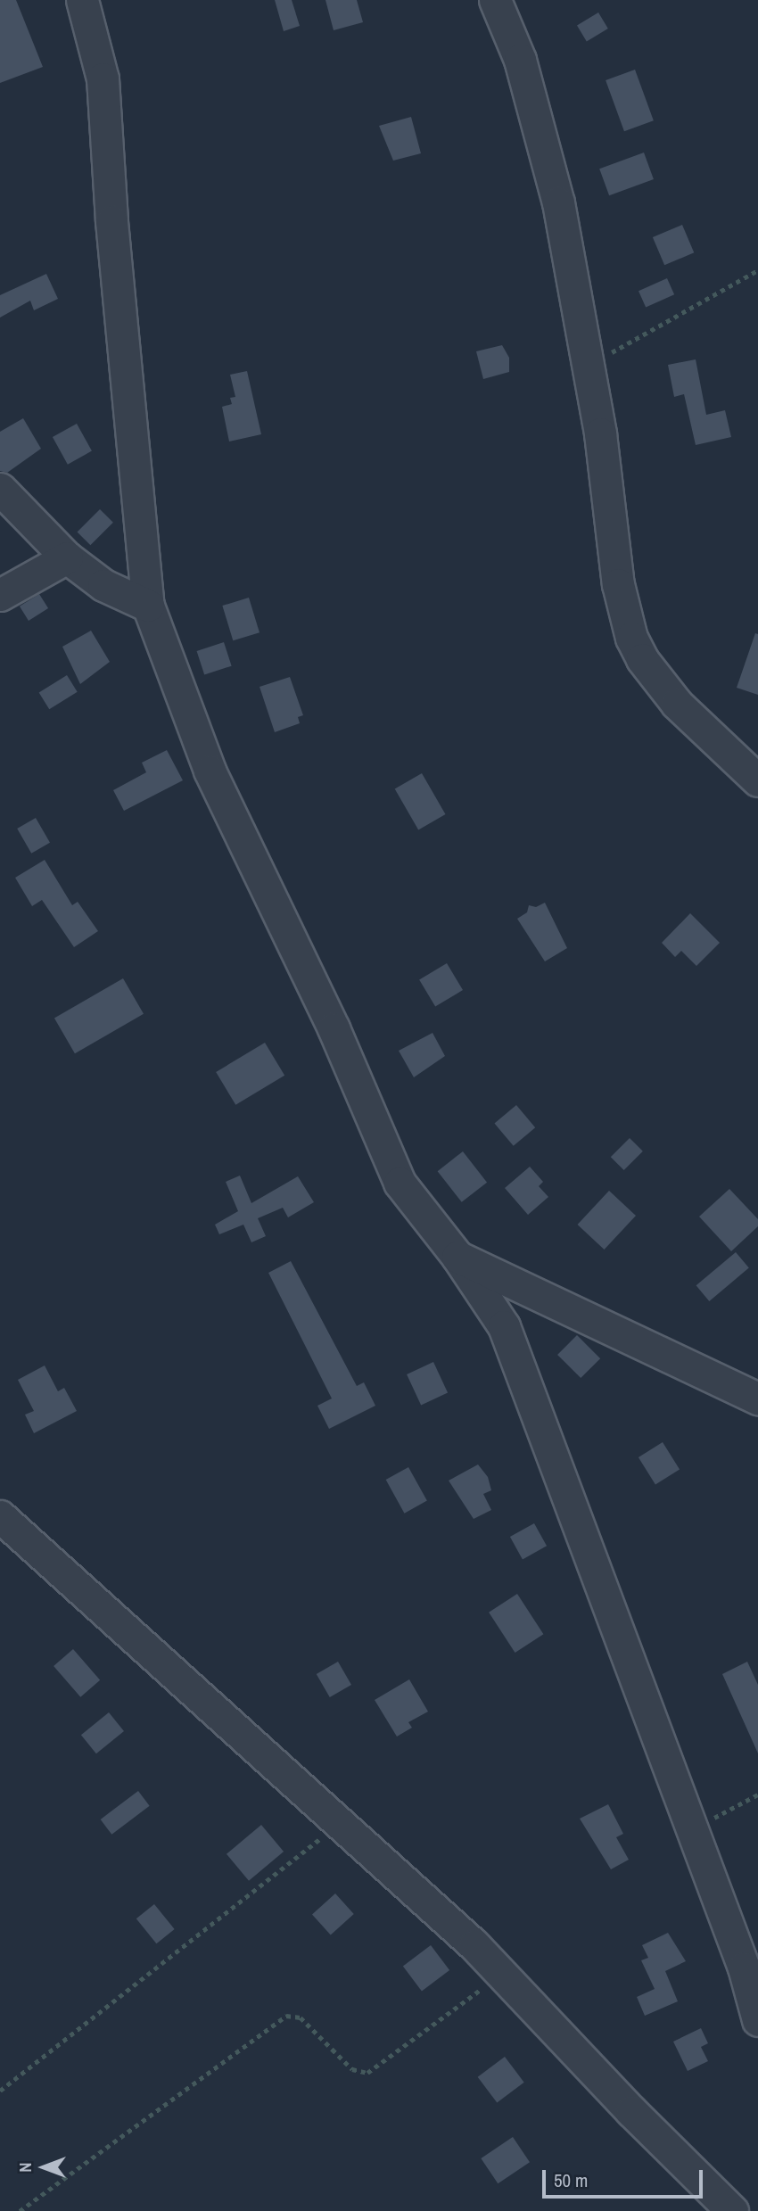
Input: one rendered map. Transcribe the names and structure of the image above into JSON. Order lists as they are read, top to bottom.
{
  "scale_bar": "50 m",
  "north": "left"
}
